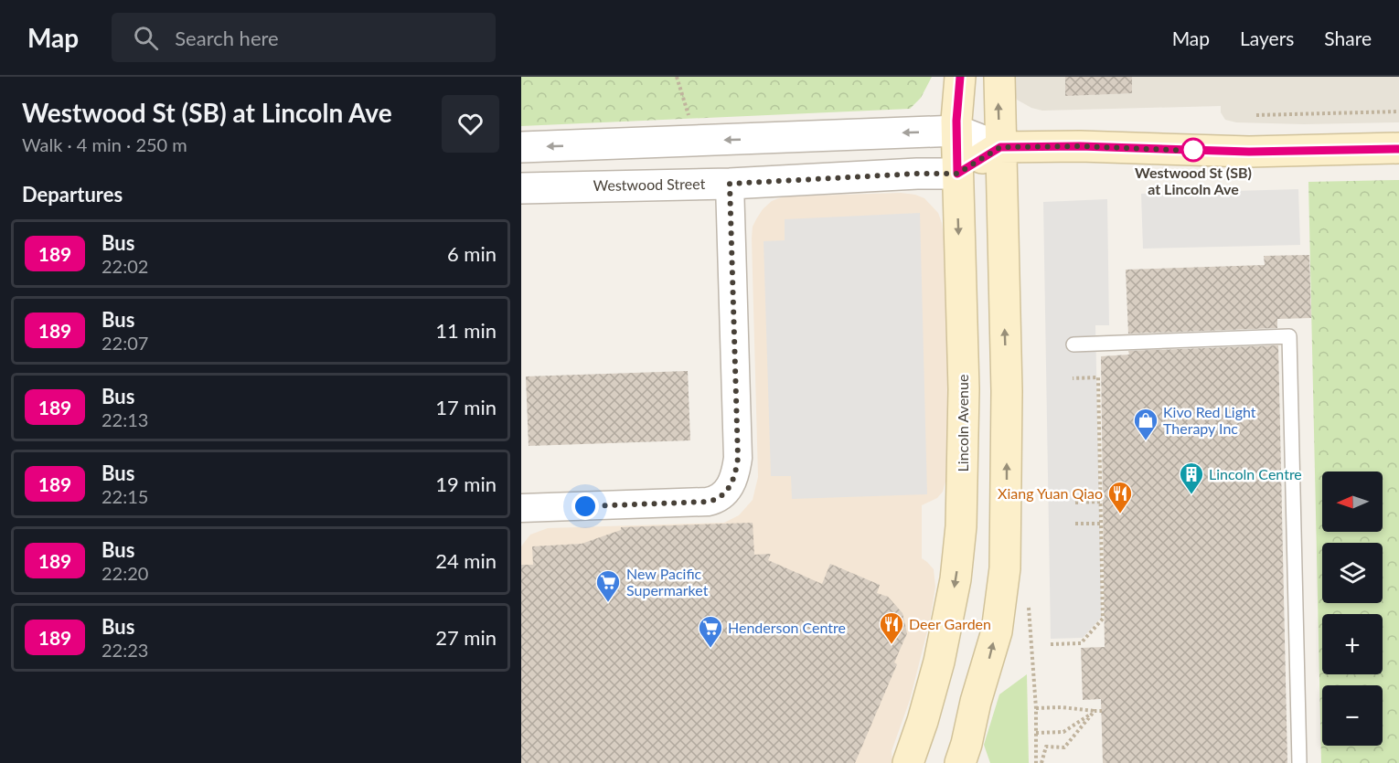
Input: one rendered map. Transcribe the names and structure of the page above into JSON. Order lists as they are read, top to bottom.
{
  "streets": {
    "main road": ["Lincoln Avenue"],
    "street": ["Westwood Street"]
  },
  "crossings": [
    ["Westwood Street", "Lincoln Avenue"]
  ],
  "places": {
    "other": ["Westwood St (SB) at Lincoln Ave"],
    "shop": ["Kivo Red Light Therapy Inc"],
    "building": ["Lincoln Centre"],
    "restaurant": ["Xiang Yuan Qiao", "Deer Garden"],
    "supermarket": ["New Pacific Supermarket", "Henderson Centre"]
  },
  "lines": ["bus line 189"],
  "north": "left",
  "page": {
    "header": "Map",
    "search": "Search here",
    "nav": ["Map", "Layers", "Share"],
    "heading": [
      ["Westwood St (SB) at Lincoln Ave", "Walk · 4 min · 250 m"],
      "Departures"
    ],
    "list": [
      {
        "mark": "189",
        "name": "Bus",
        "note": "22:02",
        "value": "6 min"
      },
      {
        "mark": "189",
        "name": "Bus",
        "note": "22:07",
        "value": "11 min"
      },
      {
        "mark": "189",
        "name": "Bus",
        "note": "22:13",
        "value": "17 min"
      },
      {
        "mark": "189",
        "name": "Bus",
        "note": "22:15",
        "value": "19 min"
      },
      {
        "mark": "189",
        "name": "Bus",
        "note": "22:20",
        "value": "24 min"
      },
      {
        "mark": "189",
        "name": "Bus",
        "note": "22:23",
        "value": "27 min"
      }
    ],
    "map_buttons": ["+", "−"]
  }
}
